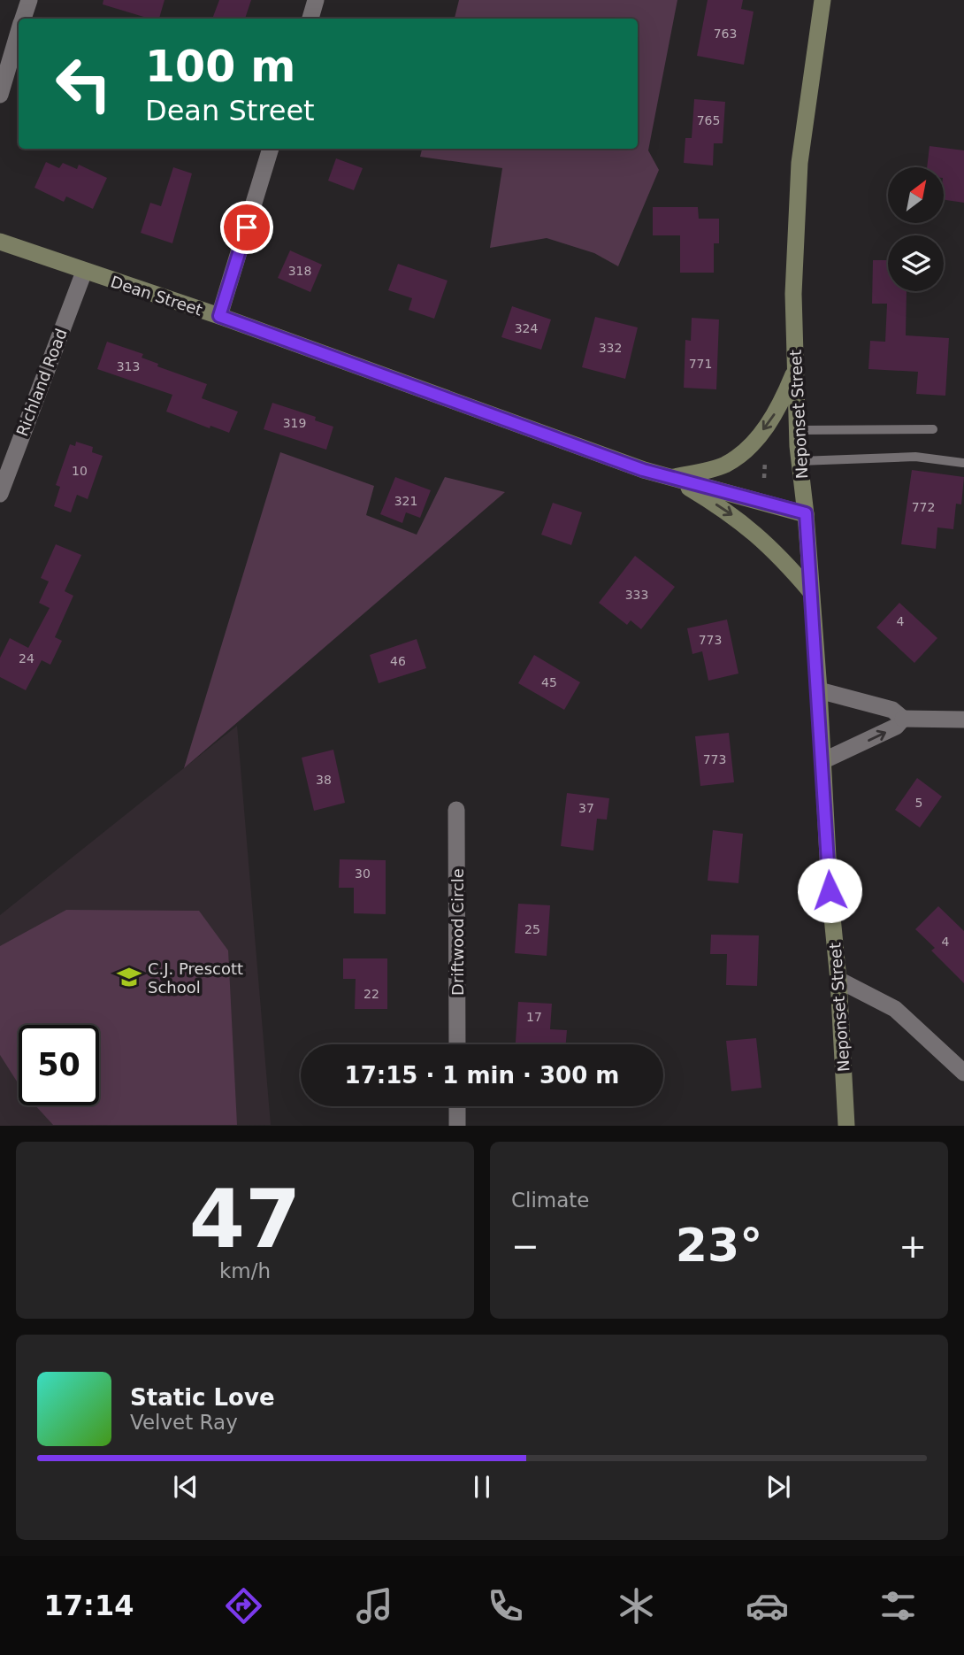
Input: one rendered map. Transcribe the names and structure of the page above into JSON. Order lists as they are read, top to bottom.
{
  "streets": {
    "main road": ["Dean Street", "Neponset Street"],
    "street": ["Richland Road", "Driftwood Circle"]
  },
  "crossings": [
    ["Dean Street", "Richland Road"],
    ["Dean Street", "Neponset Street"]
  ],
  "places": {
    "school or university": ["C.J. Prescott School"]
  },
  "house_numbers": [
    "763",
    "765",
    "318",
    "324",
    "332",
    "771",
    "313",
    "319",
    "10",
    "321",
    "772",
    "333",
    "4",
    "773",
    "24",
    "46",
    "45",
    "773",
    "38",
    "5",
    "37",
    "30",
    "25",
    "4",
    "22",
    "17"
  ],
  "north": "top right",
  "page": {
    "turn": ["100 m", "Dean Street"],
    "limit": "50",
    "trip": "17:15 · 1 min · 300 m",
    "tile": [
      ["47", "km/h"],
      "Climate"
    ],
    "heat": ["−", "23°", "+"],
    "song": ["Static Love", "Velvet Ray"],
    "tabs": "17:14"
  }
}
